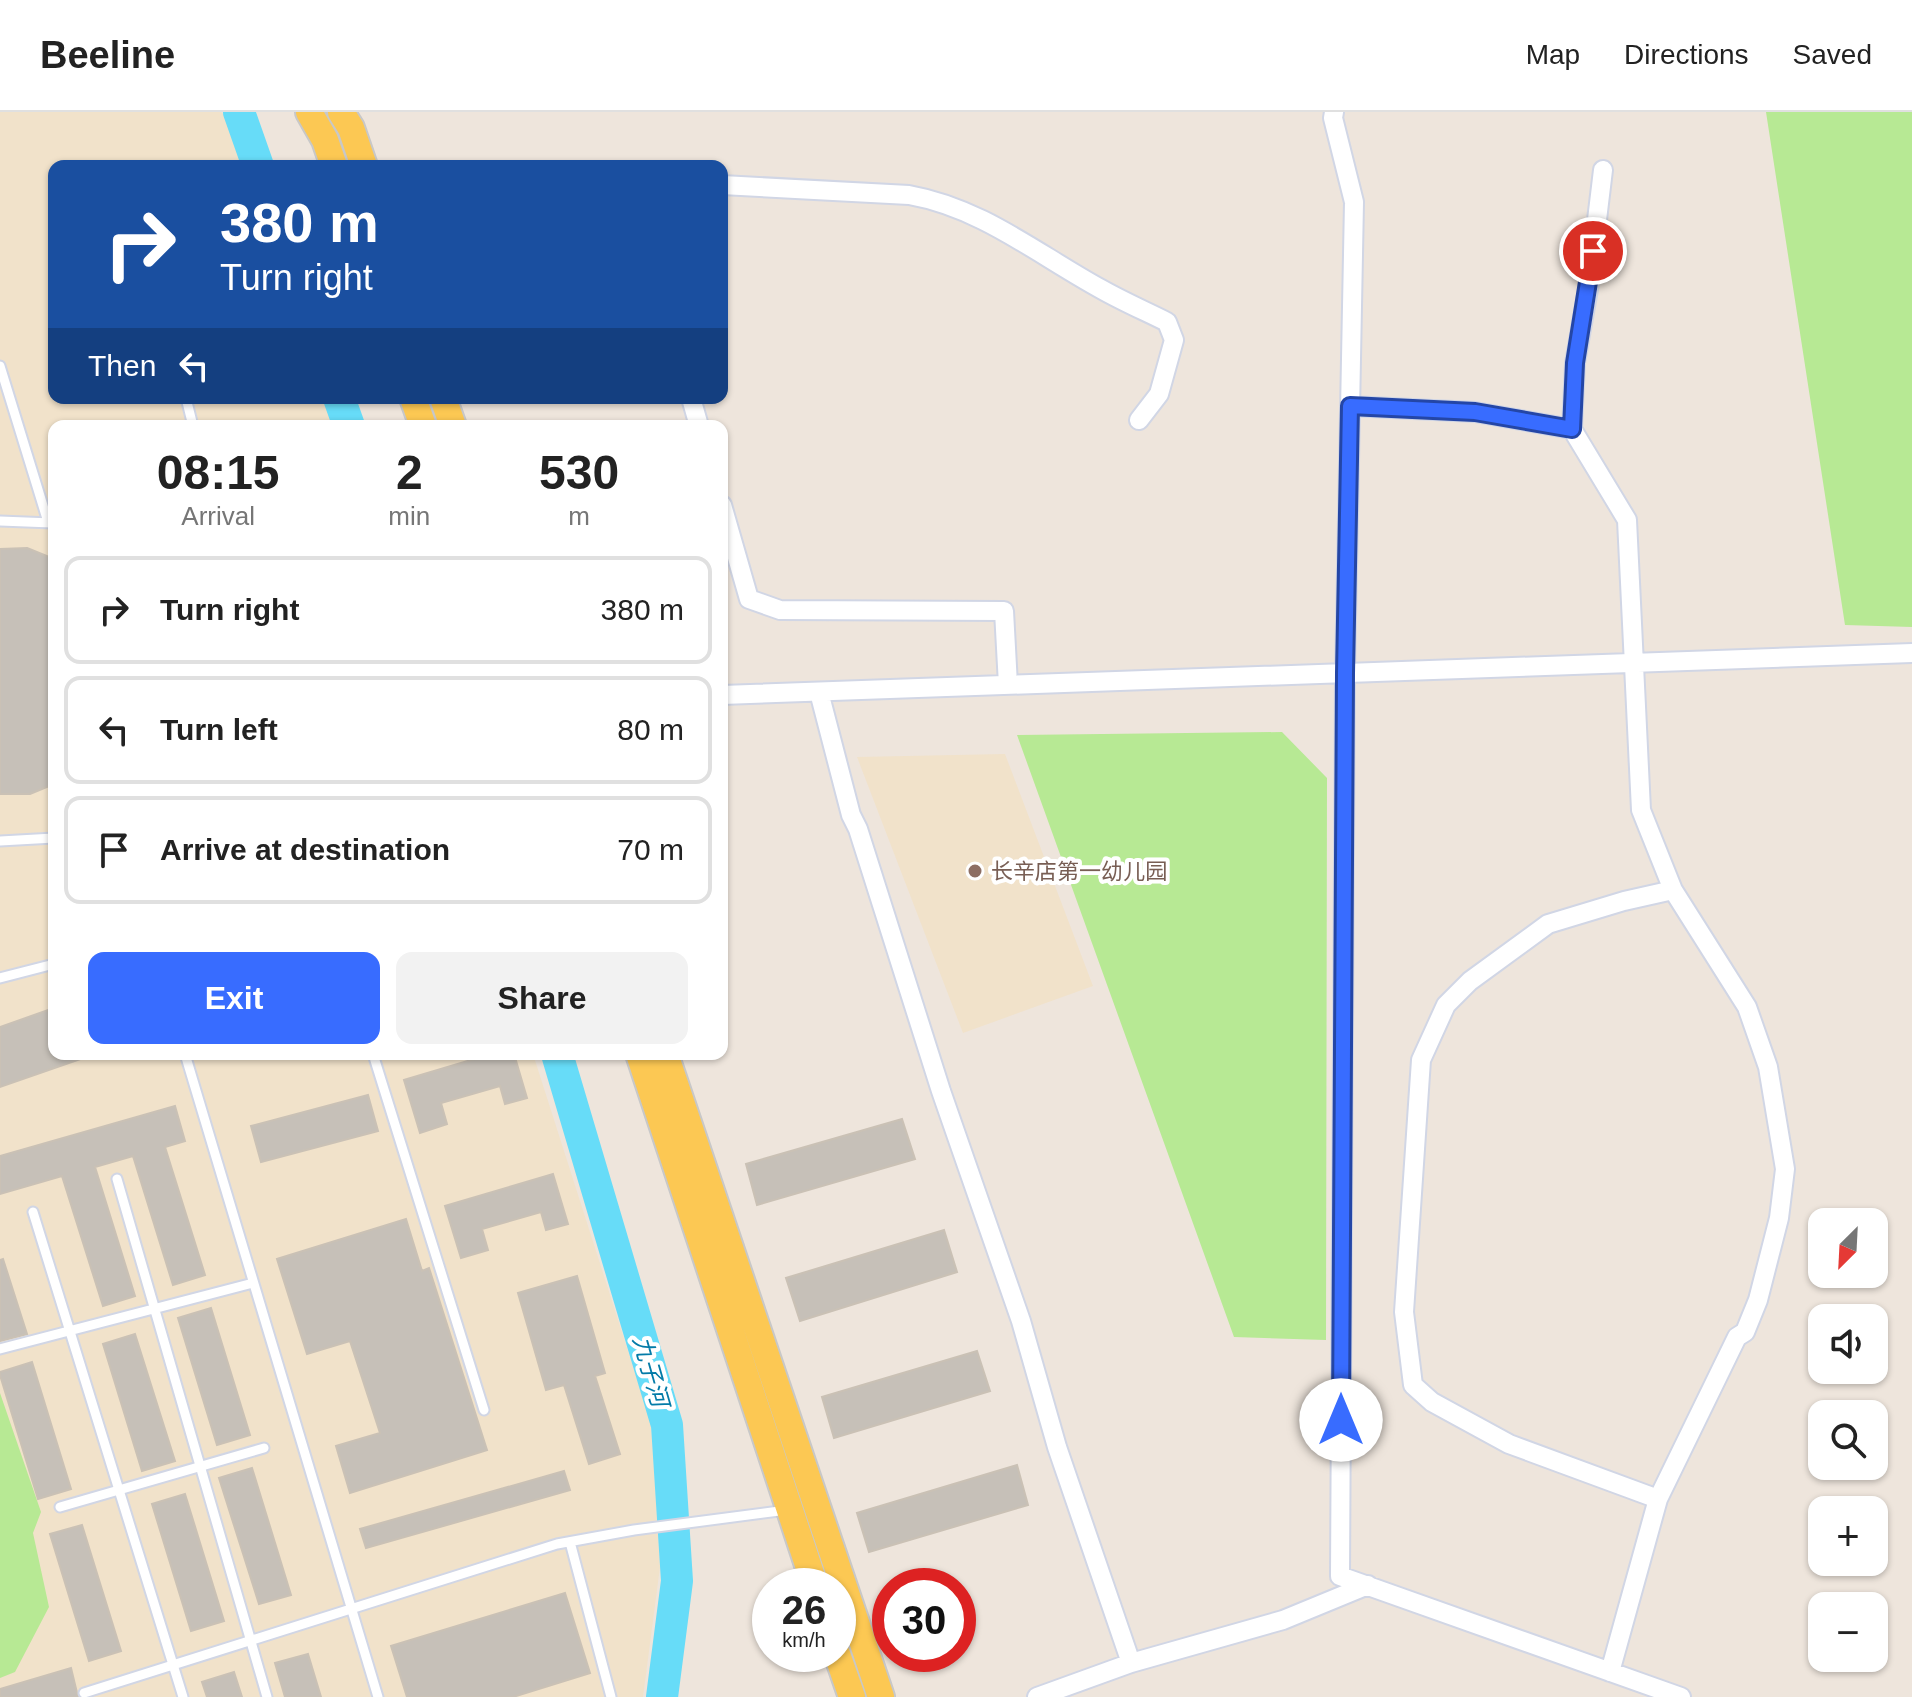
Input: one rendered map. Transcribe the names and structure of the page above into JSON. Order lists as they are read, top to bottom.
{
  "water": ["九子河"],
  "places": ["长辛店第一幼儿园"],
  "north": "bottom left",
  "page": {
    "header": "Beeline",
    "nav": ["Map", "Directions", "Saved"],
    "turn": ["380 m", "Turn right"],
    "then": "Then",
    "eta": [
      "08:15",
      "Arrival",
      "2",
      "min",
      "530",
      "m"
    ],
    "list": [
      {
        "name": "Turn right",
        "value": "380 m"
      },
      {
        "name": "Turn left",
        "value": "80 m"
      },
      {
        "name": "Arrive at destination",
        "value": "70 m"
      }
    ],
    "buttons": ["Exit", "Share"],
    "map_buttons": ["+", "−"],
    "speed": "26 km/h",
    "limit": "30"
  }
}
